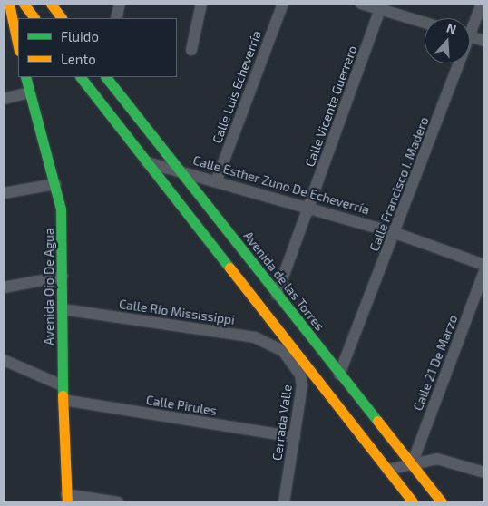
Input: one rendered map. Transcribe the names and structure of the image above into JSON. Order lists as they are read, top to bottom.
{
  "streets": {
    "main road": ["Avenida de las Torres", "Avenida Ojo De Agua"],
    "street": [
      "Calle Luis Echeverría",
      "Calle Vicente Guerrero",
      "Calle Francisco I. Madero",
      "Calle Esther Zuno De Echeverría",
      "Calle Río Mississippi",
      "Calle 21 De Marzo",
      "Calle Pirules",
      "Cerrada Valle"
    ]
  },
  "crossings": [
    ["Calle Luis Echeverría", "Calle Esther Zuno De Echeverría"],
    ["Calle Vicente Guerrero", "Calle Esther Zuno De Echeverría"],
    ["Calle Vicente Guerrero", "Avenida de las Torres"],
    ["Calle Francisco I. Madero", "Calle Esther Zuno De Echeverría"],
    ["Calle Francisco I. Madero", "Avenida de las Torres"],
    ["Calle Esther Zuno De Echeverría", "Avenida de las Torres"],
    ["Avenida de las Torres", "Calle 21 De Marzo"],
    ["Avenida Ojo De Agua", "Calle Río Mississippi"],
    ["Avenida Ojo De Agua", "Calle Pirules"],
    ["Calle Río Mississippi", "Cerrada Valle"],
    ["Calle Pirules", "Cerrada Valle"]
  ],
  "legend": ["Fluido", "Lento"],
  "north": "top"
}
